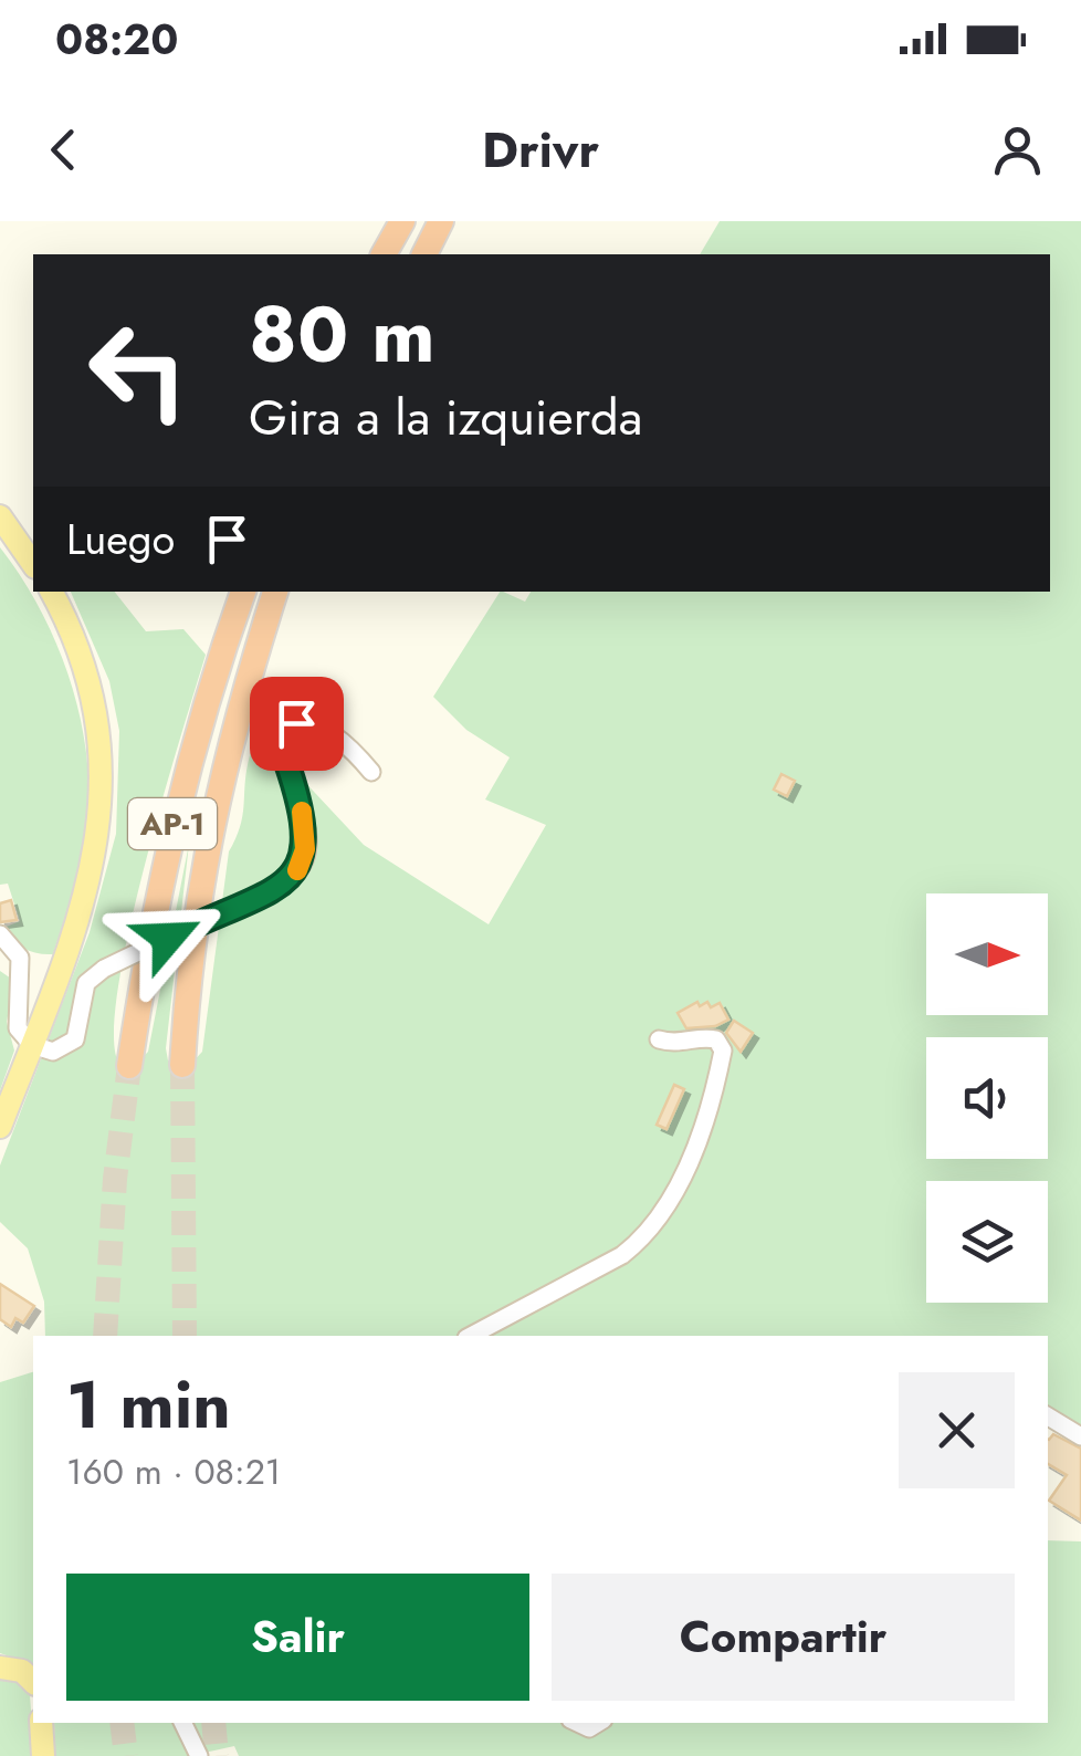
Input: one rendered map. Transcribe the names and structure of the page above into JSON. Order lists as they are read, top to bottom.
{
  "streets": {
    "highway": ["AP-1"]
  },
  "north": "right",
  "page": {
    "status": "08:20",
    "header": "Drivr",
    "turn": ["80 m", "Gira a la izquierda"],
    "then": "Luego",
    "heading": ["1 min", "160 m · 08:21"],
    "buttons": ["Salir", "Compartir"]
  }
}
